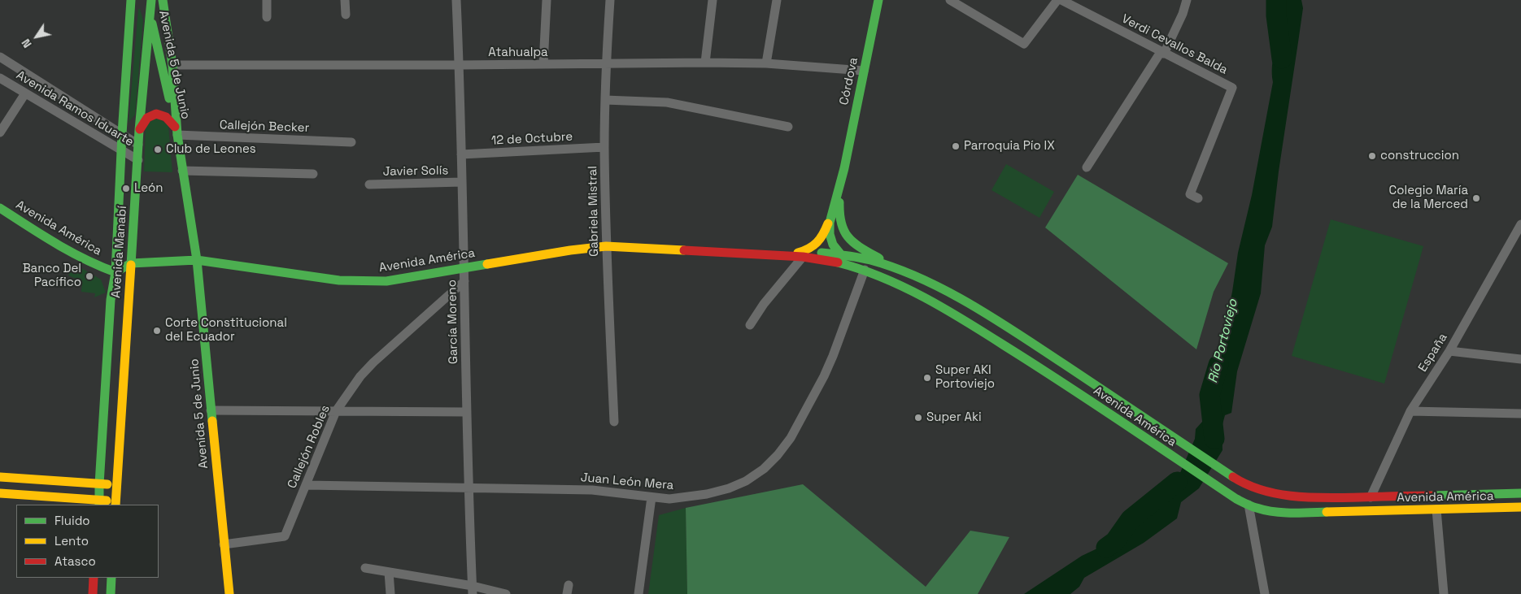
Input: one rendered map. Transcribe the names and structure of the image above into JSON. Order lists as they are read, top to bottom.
{
  "streets": {
    "street": [
      "Verdi Cevallos Balda",
      "Atahualpa",
      "Avenida 5 de Junio",
      "Córdova",
      "Avenida Ramos Iduarte",
      "Callejón Becker",
      "12 de Octubre",
      "Javier Solís",
      "Gabriela Mistral",
      "Avenida América",
      "Avenida Manabí",
      "García Moreno",
      "España",
      "Callejón Robles",
      "Juan León Mera"
    ]
  },
  "crossings": [
    ["Atahualpa", "Avenida 5 de Junio"],
    ["Atahualpa", "Córdova"],
    ["Atahualpa", "Gabriela Mistral"],
    ["Atahualpa", "García Moreno"],
    ["Avenida 5 de Junio", "Callejón Becker"],
    ["Avenida 5 de Junio", "Avenida América"],
    ["Avenida 5 de Junio", "Avenida Manabí"],
    ["Avenida 5 de Junio", "Callejón Robles"],
    ["Córdova", "Avenida América"],
    ["Córdova", "Juan León Mera"],
    ["Avenida Ramos Iduarte", "Avenida Manabí"],
    ["12 de Octubre", "Gabriela Mistral"],
    ["12 de Octubre", "García Moreno"],
    ["Javier Solís", "García Moreno"],
    ["Gabriela Mistral", "Avenida América"],
    ["Avenida América", "Avenida Manabí"],
    ["Avenida América", "García Moreno"],
    ["Avenida América", "España"],
    ["Avenida América", "Juan León Mera"],
    ["García Moreno", "Callejón Robles"],
    ["García Moreno", "Juan León Mera"],
    ["Callejón Robles", "Juan León Mera"]
  ],
  "water": ["Río Portoviejo"],
  "places": [
    "Parroquia Pío IX",
    "Club de Leones",
    "construccion",
    "León",
    "Colegio María de la Merced",
    "Banco Del Pacífico",
    "Corte Constitucional del Ecuador",
    "Super AKI Portoviejo",
    "Super Aki"
  ],
  "legend": ["Fluido", "Lento", "Atasco"],
  "north": "bottom left"
}
